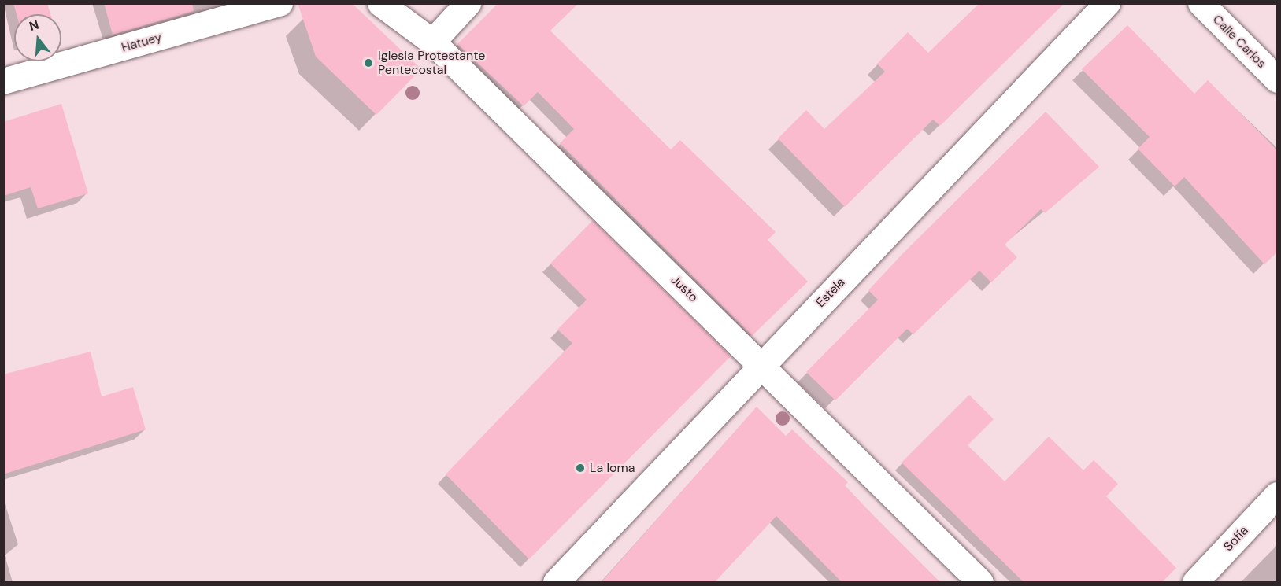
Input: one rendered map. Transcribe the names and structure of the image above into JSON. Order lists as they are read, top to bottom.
{
  "streets": {
    "street": [
      "Calle Carlos",
      "Hatuey",
      "Justo",
      "Estela",
      "Sofía"
    ]
  },
  "crossings": [
    ["Justo", "Estela"]
  ],
  "places": ["Iglesia Protestante Pentecostal", "La loma"],
  "north": "top"
}
